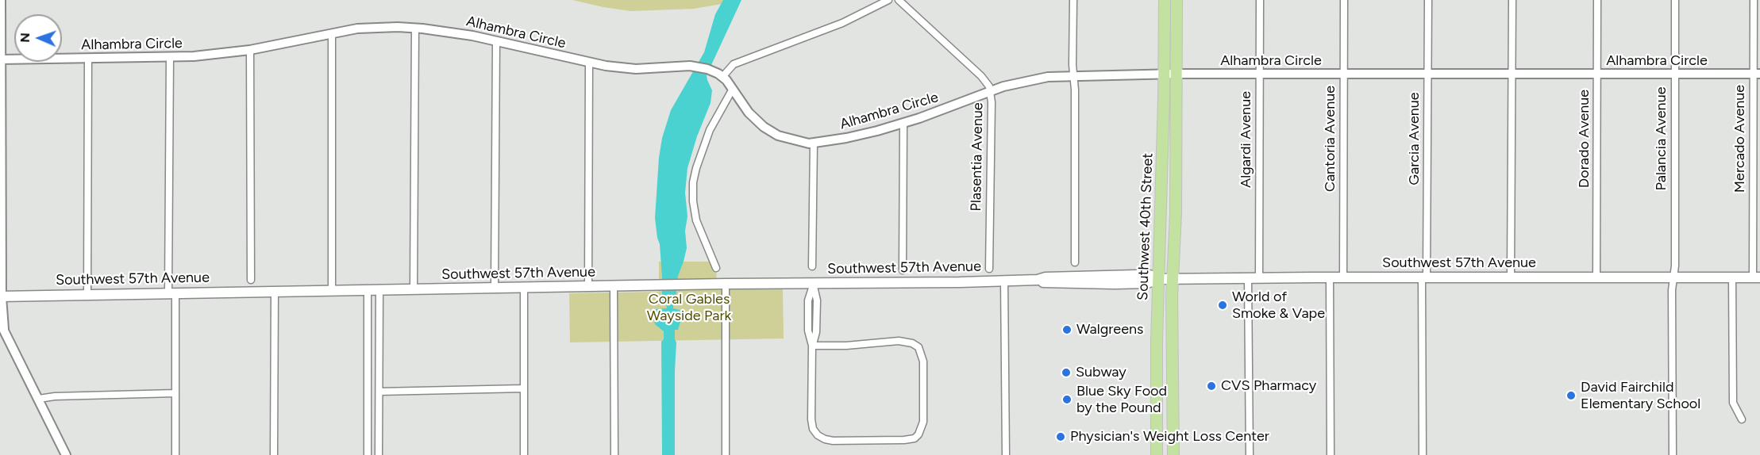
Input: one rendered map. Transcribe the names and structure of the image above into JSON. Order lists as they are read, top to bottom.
{
  "streets": {
    "main road": ["Southwest 40th Street", "Southwest 57th Avenue"],
    "street": [
      "Alhambra Circle",
      "Cantoria Avenue",
      "Garcia Avenue",
      "Dorado Avenue",
      "Palancia Avenue",
      "Mercado Avenue",
      "Algardi Avenue",
      "Plasentia Avenue"
    ]
  },
  "crossings": [
    ["Alhambra Circle", "Cantoria Avenue"],
    ["Alhambra Circle", "Garcia Avenue"],
    ["Alhambra Circle", "Dorado Avenue"],
    ["Alhambra Circle", "Palancia Avenue"],
    ["Alhambra Circle", "Mercado Avenue"],
    ["Alhambra Circle", "Algardi Avenue"],
    ["Alhambra Circle", "Plasentia Avenue"],
    ["Alhambra Circle", "Southwest 40th Street"],
    ["Cantoria Avenue", "Southwest 57th Avenue"],
    ["Garcia Avenue", "Southwest 57th Avenue"],
    ["Dorado Avenue", "Southwest 57th Avenue"],
    ["Palancia Avenue", "Southwest 57th Avenue"],
    ["Mercado Avenue", "Southwest 57th Avenue"],
    ["Algardi Avenue", "Southwest 57th Avenue"],
    ["Southwest 40th Street", "Southwest 57th Avenue"]
  ],
  "parks": ["Coral Gables Wayside Park"],
  "places": [
    "World of Smoke & Vape",
    "Walgreens",
    "Subway",
    "CVS Pharmacy",
    "David Fairchild Elementary School",
    "Blue Sky Food by the Pound",
    "Physician's Weight Loss Center"
  ],
  "north": "left"
}
